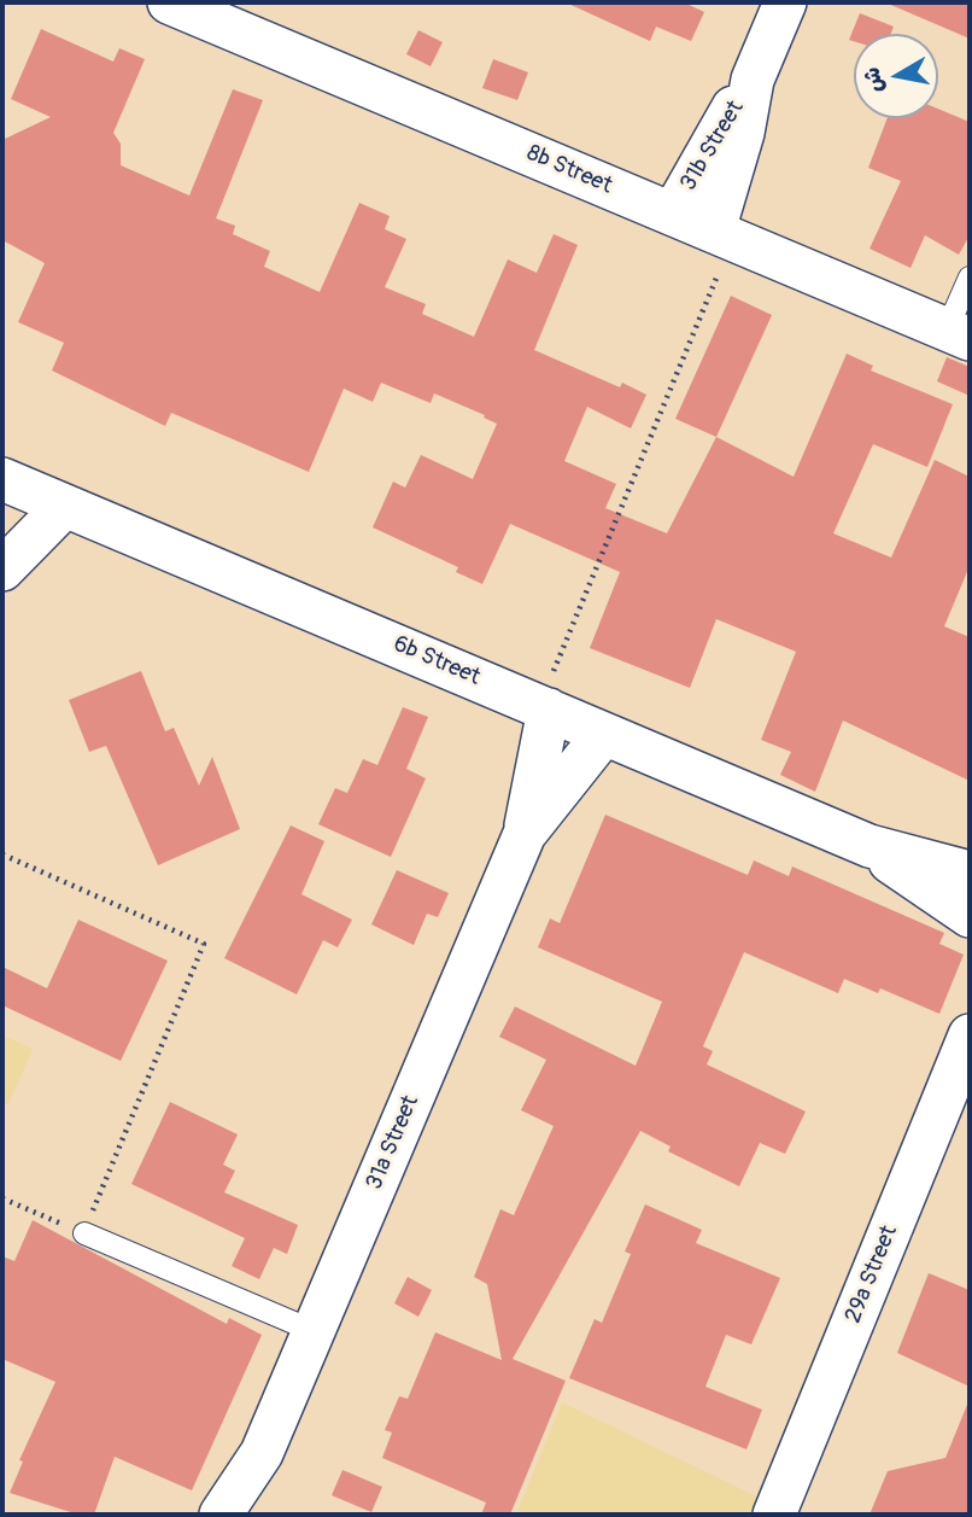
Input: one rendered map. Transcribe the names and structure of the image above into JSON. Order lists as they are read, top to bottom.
{
  "streets": {
    "street": [
      "31b Street",
      "8b Street",
      "6b Street",
      "31a Street",
      "29a Street"
    ]
  },
  "crossings": [
    ["31b Street", "8b Street"],
    ["6b Street", "31a Street"]
  ],
  "north": "left"
}
